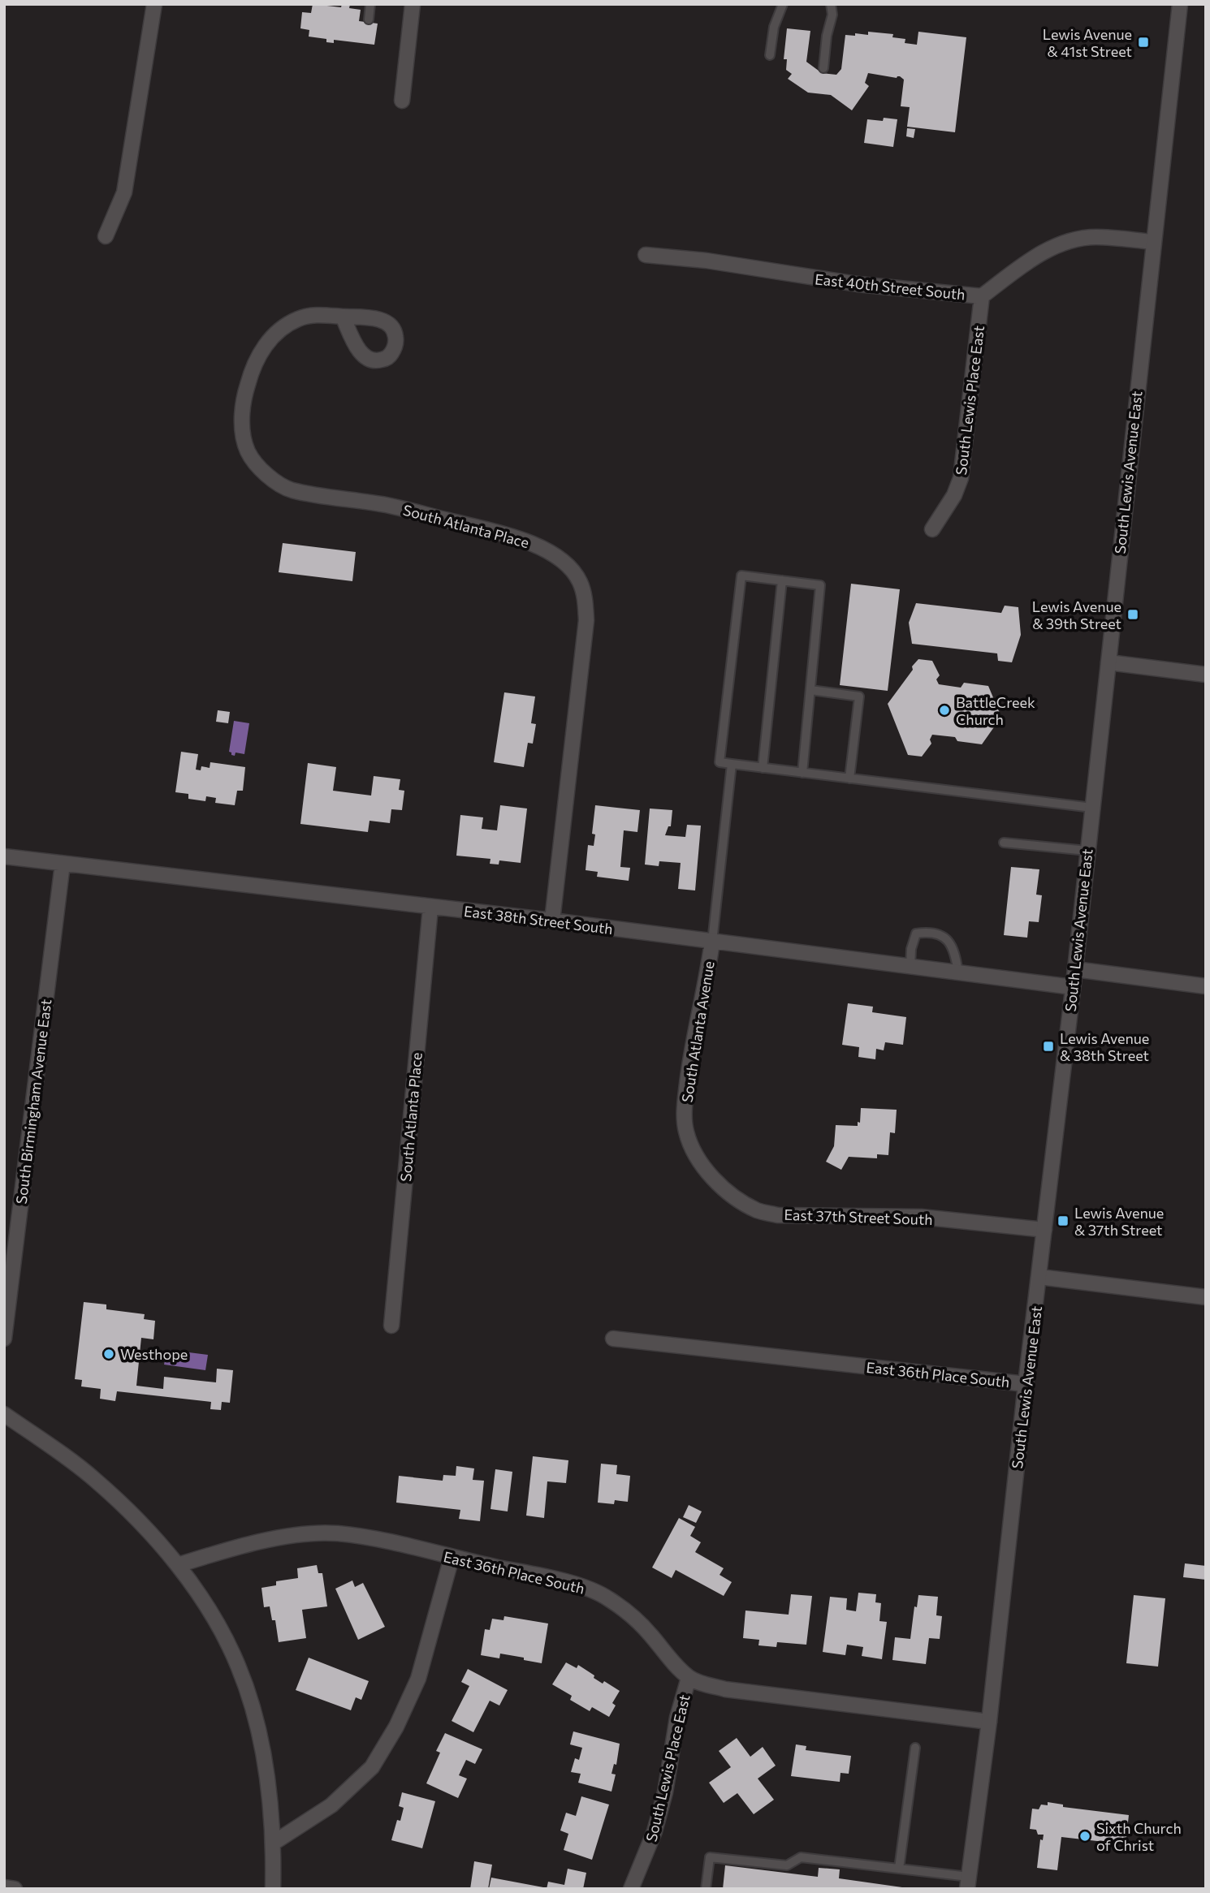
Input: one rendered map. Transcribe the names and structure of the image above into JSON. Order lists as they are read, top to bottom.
{
  "streets": {
    "street": [
      "East 40th Street South",
      "South Lewis Place East",
      "South Lewis Avenue East",
      "South Atlanta Place",
      "East 38th Street South",
      "South Atlanta Avenue",
      "South Birmingham Avenue East",
      "East 37th Street South",
      "East 36th Place South"
    ]
  },
  "crossings": [
    ["East 40th Street South", "South Lewis Place East"],
    ["East 40th Street South", "South Lewis Avenue East"],
    ["South Lewis Place East", "East 36th Place South"],
    ["South Lewis Avenue East", "East 38th Street South"],
    ["South Lewis Avenue East", "East 37th Street South"],
    ["South Lewis Avenue East", "East 36th Place South"],
    ["South Atlanta Place", "East 38th Street South"],
    ["East 38th Street South", "South Atlanta Avenue"],
    ["East 38th Street South", "South Birmingham Avenue East"],
    ["South Atlanta Avenue", "East 37th Street South"]
  ],
  "places": {
    "transit": [
      "Lewis Avenue & 41st Street",
      "Lewis Avenue & 39th Street",
      "Lewis Avenue & 38th Street",
      "Lewis Avenue & 37th Street"
    ],
    "other": ["BattleCreek Church", "Westhope", "Sixth Church of Christ"]
  }
}
